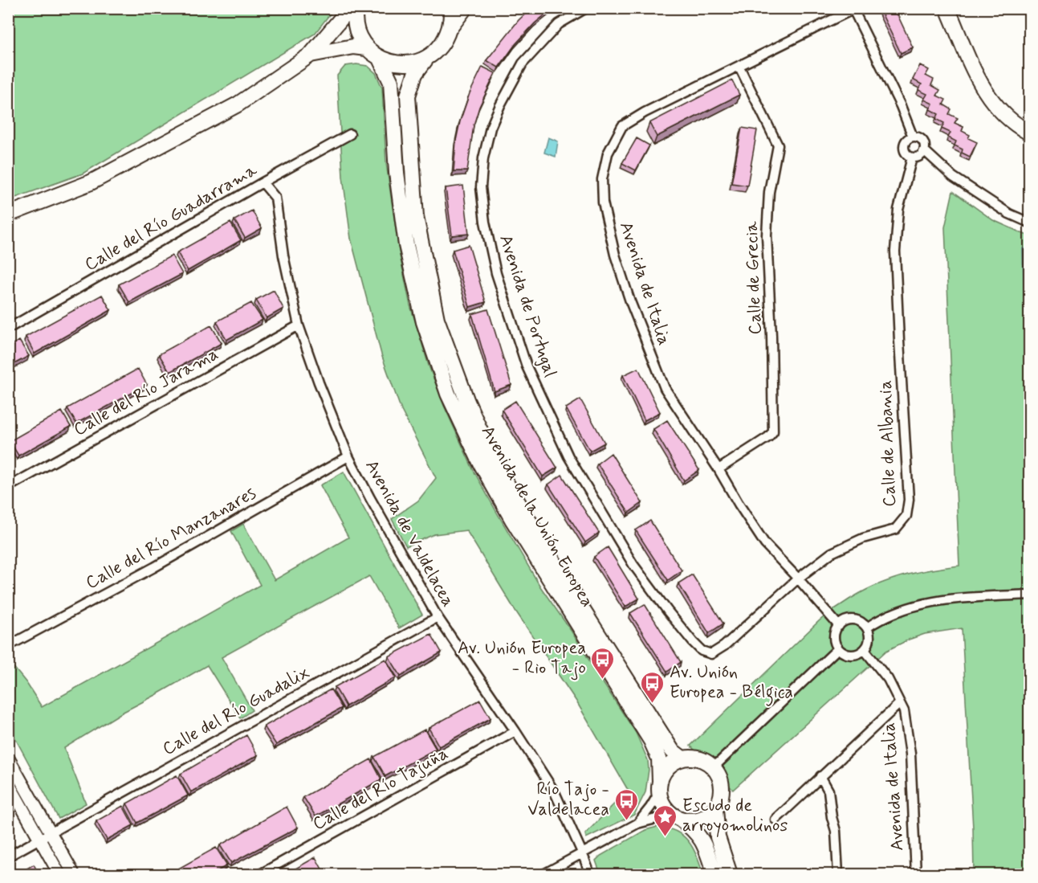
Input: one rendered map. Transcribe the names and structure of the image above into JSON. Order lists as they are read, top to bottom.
{
  "streets": {
    "main road": ["Avenida de la Unión Europea"],
    "street": [
      "Calle del Río Guadarrama",
      "Calle de Grecia",
      "Avenida de Italia",
      "Avenida de Portugal",
      "Calle del Río Jarama",
      "Calle de Albania",
      "Avenida de Valdelacea",
      "Calle del Río Manzanares",
      "Calle del Río Guadalix",
      "Calle del Río Tajuña"
    ]
  },
  "crossings": [
    ["Calle del Río Guadarrama", "Avenida de Valdelacea"],
    ["Calle de Grecia", "Avenida de Italia"],
    ["Avenida de Italia", "Calle de Albania"],
    ["Avenida de Portugal", "Calle de Albania"],
    ["Calle del Río Jarama", "Avenida de Valdelacea"],
    ["Avenida de Valdelacea", "Calle del Río Manzanares"],
    ["Avenida de Valdelacea", "Calle del Río Guadalix"],
    ["Avenida de Valdelacea", "Calle del Río Tajuña"]
  ],
  "places": {
    "bus stop": ["Av. Unión Europea - Rio Tajo", "Av. Unión Europea - Bélgica", "Río Tajo - Valdelacea"],
    "place": ["Escudo de arroyomolinos"]
  }
}
